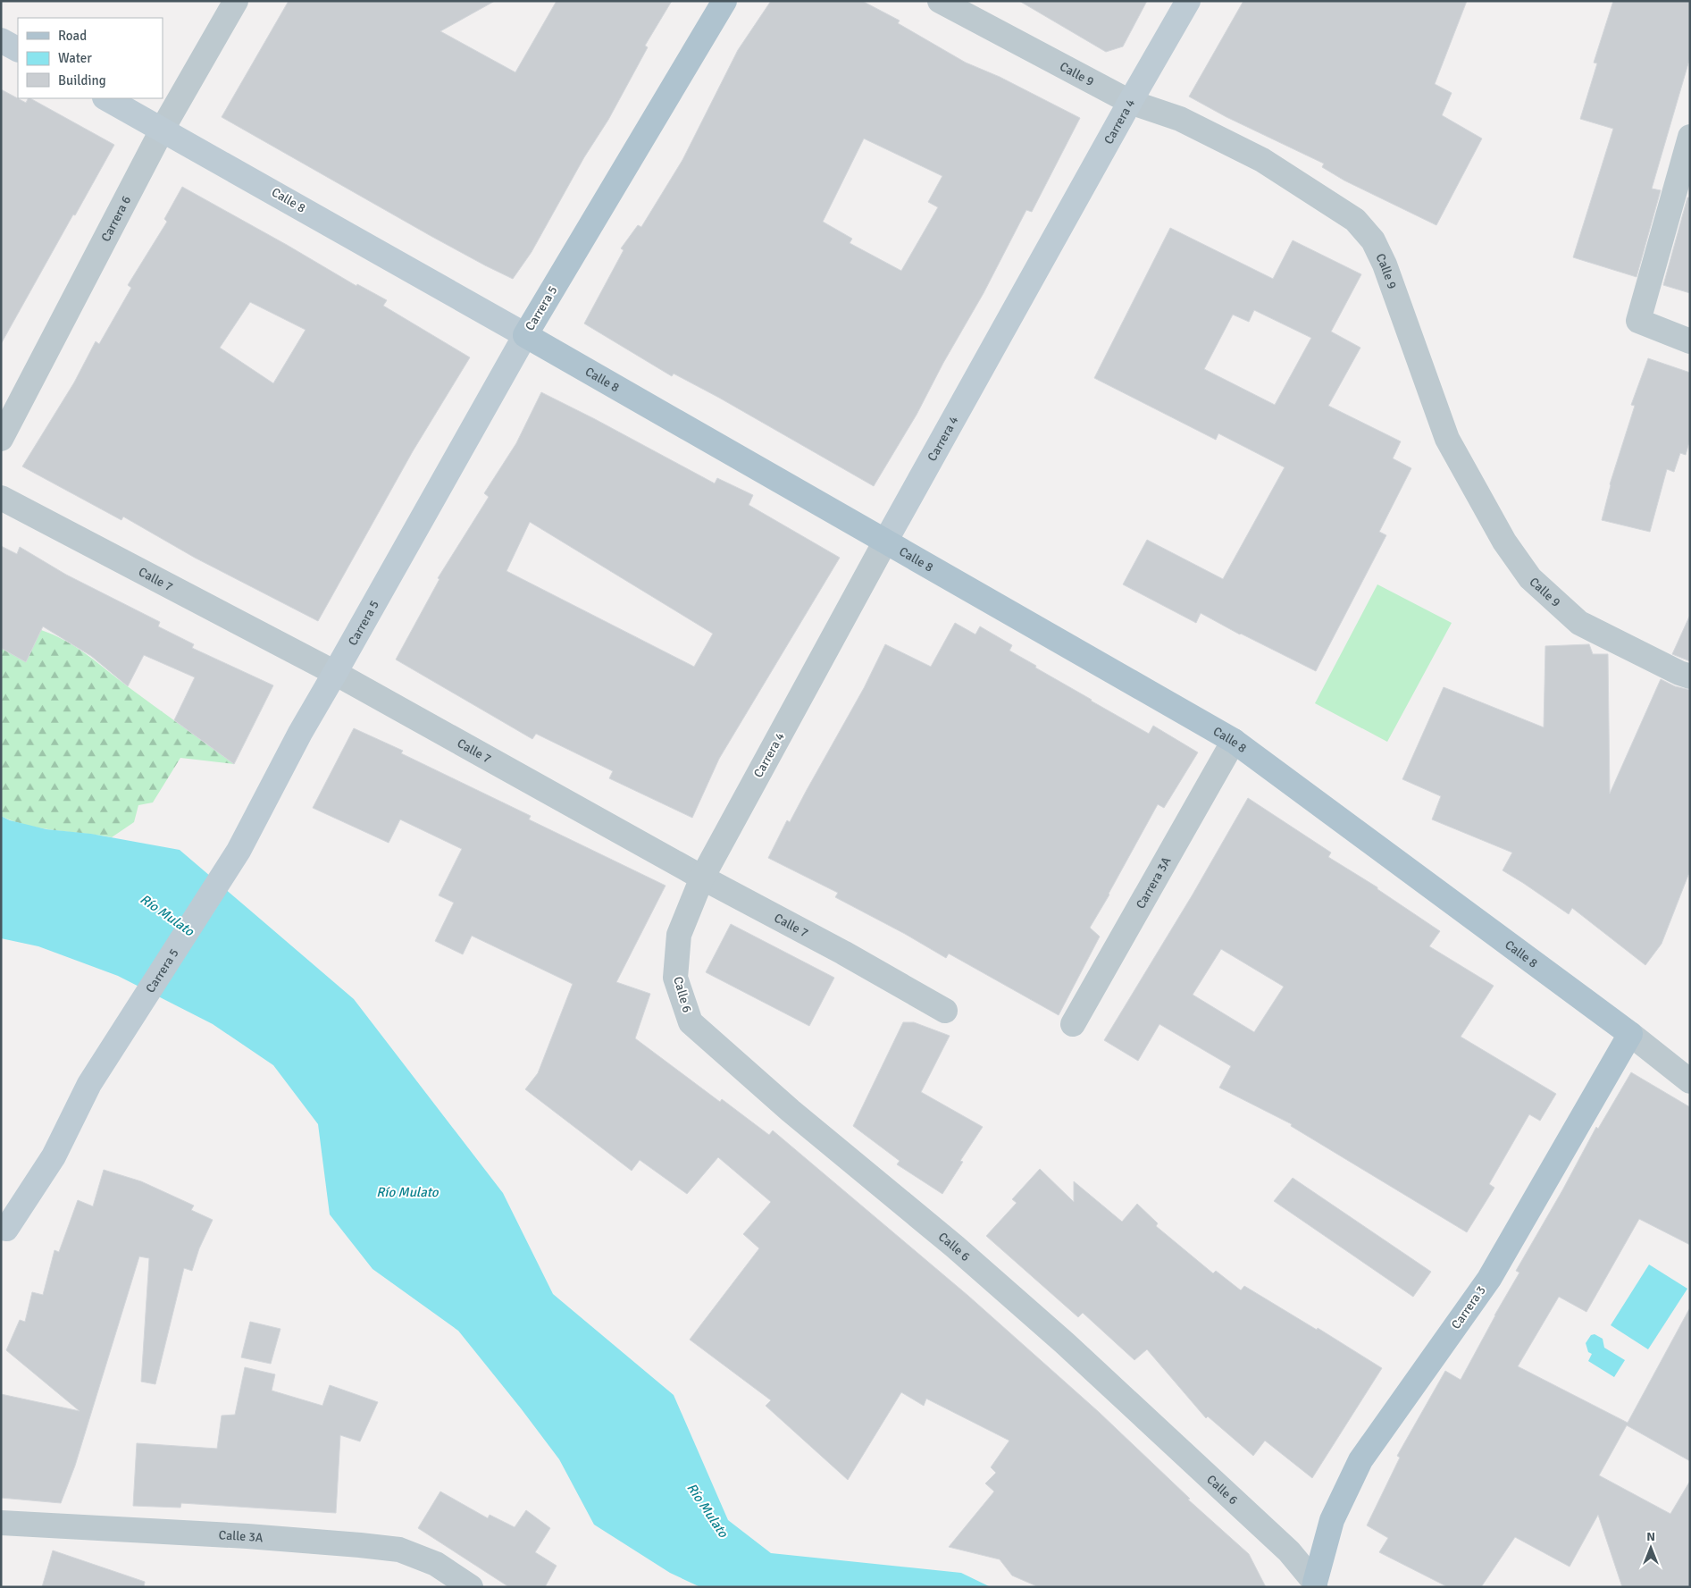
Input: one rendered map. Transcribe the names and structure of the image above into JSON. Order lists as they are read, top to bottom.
{
  "streets": {
    "main road": [
      "Carrera 4",
      "Calle 8",
      "Carrera 5",
      "Carrera 3"
    ],
    "street": [
      "Calle 9",
      "Carrera 6",
      "Calle 7",
      "Carrera 3A",
      "Calle 6",
      "Calle 3A"
    ]
  },
  "crossings": [
    ["Calle 9", "Carrera 4"],
    ["Carrera 4", "Calle 8"],
    ["Carrera 4", "Calle 7"],
    ["Carrera 4", "Calle 6"],
    ["Calle 8", "Carrera 6"],
    ["Calle 8", "Carrera 5"],
    ["Calle 8", "Carrera 3A"],
    ["Calle 8", "Carrera 3"],
    ["Carrera 5", "Calle 7"],
    ["Calle 7", "Calle 6"],
    ["Calle 6", "Carrera 3"]
  ],
  "water": ["Río Mulato"],
  "legend": ["Road", "Water", "Building"],
  "north": "top"
}
